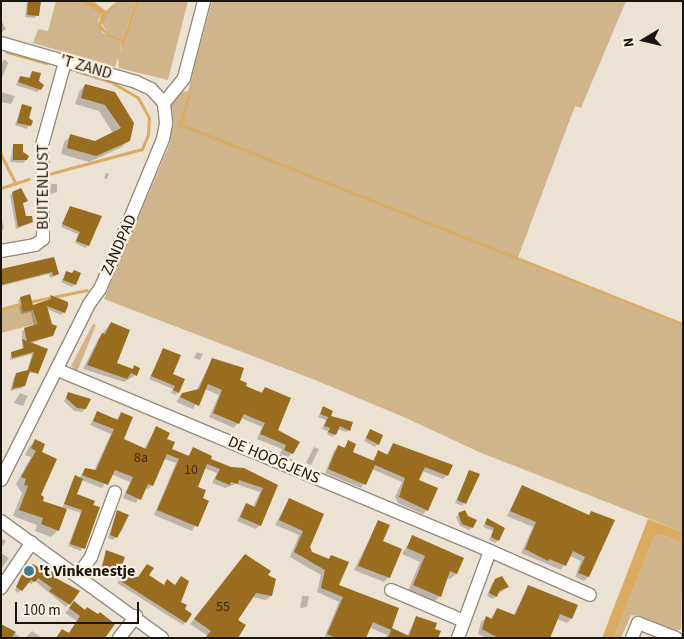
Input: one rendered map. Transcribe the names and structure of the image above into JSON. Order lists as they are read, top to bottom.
{
  "streets": {
    "street": [
      "'T ZAND",
      "BUITENLUST",
      "ZANDPAD",
      "DE HOOGJENS"
    ]
  },
  "crossings": [
    ["'T ZAND", "BUITENLUST"],
    ["'T ZAND", "ZANDPAD"],
    ["ZANDPAD", "DE HOOGJENS"]
  ],
  "places": ["'t Vinkenestje"],
  "house_numbers": ["8a", "10", "55"],
  "scale_bar": "100 m",
  "north": "left"
}
